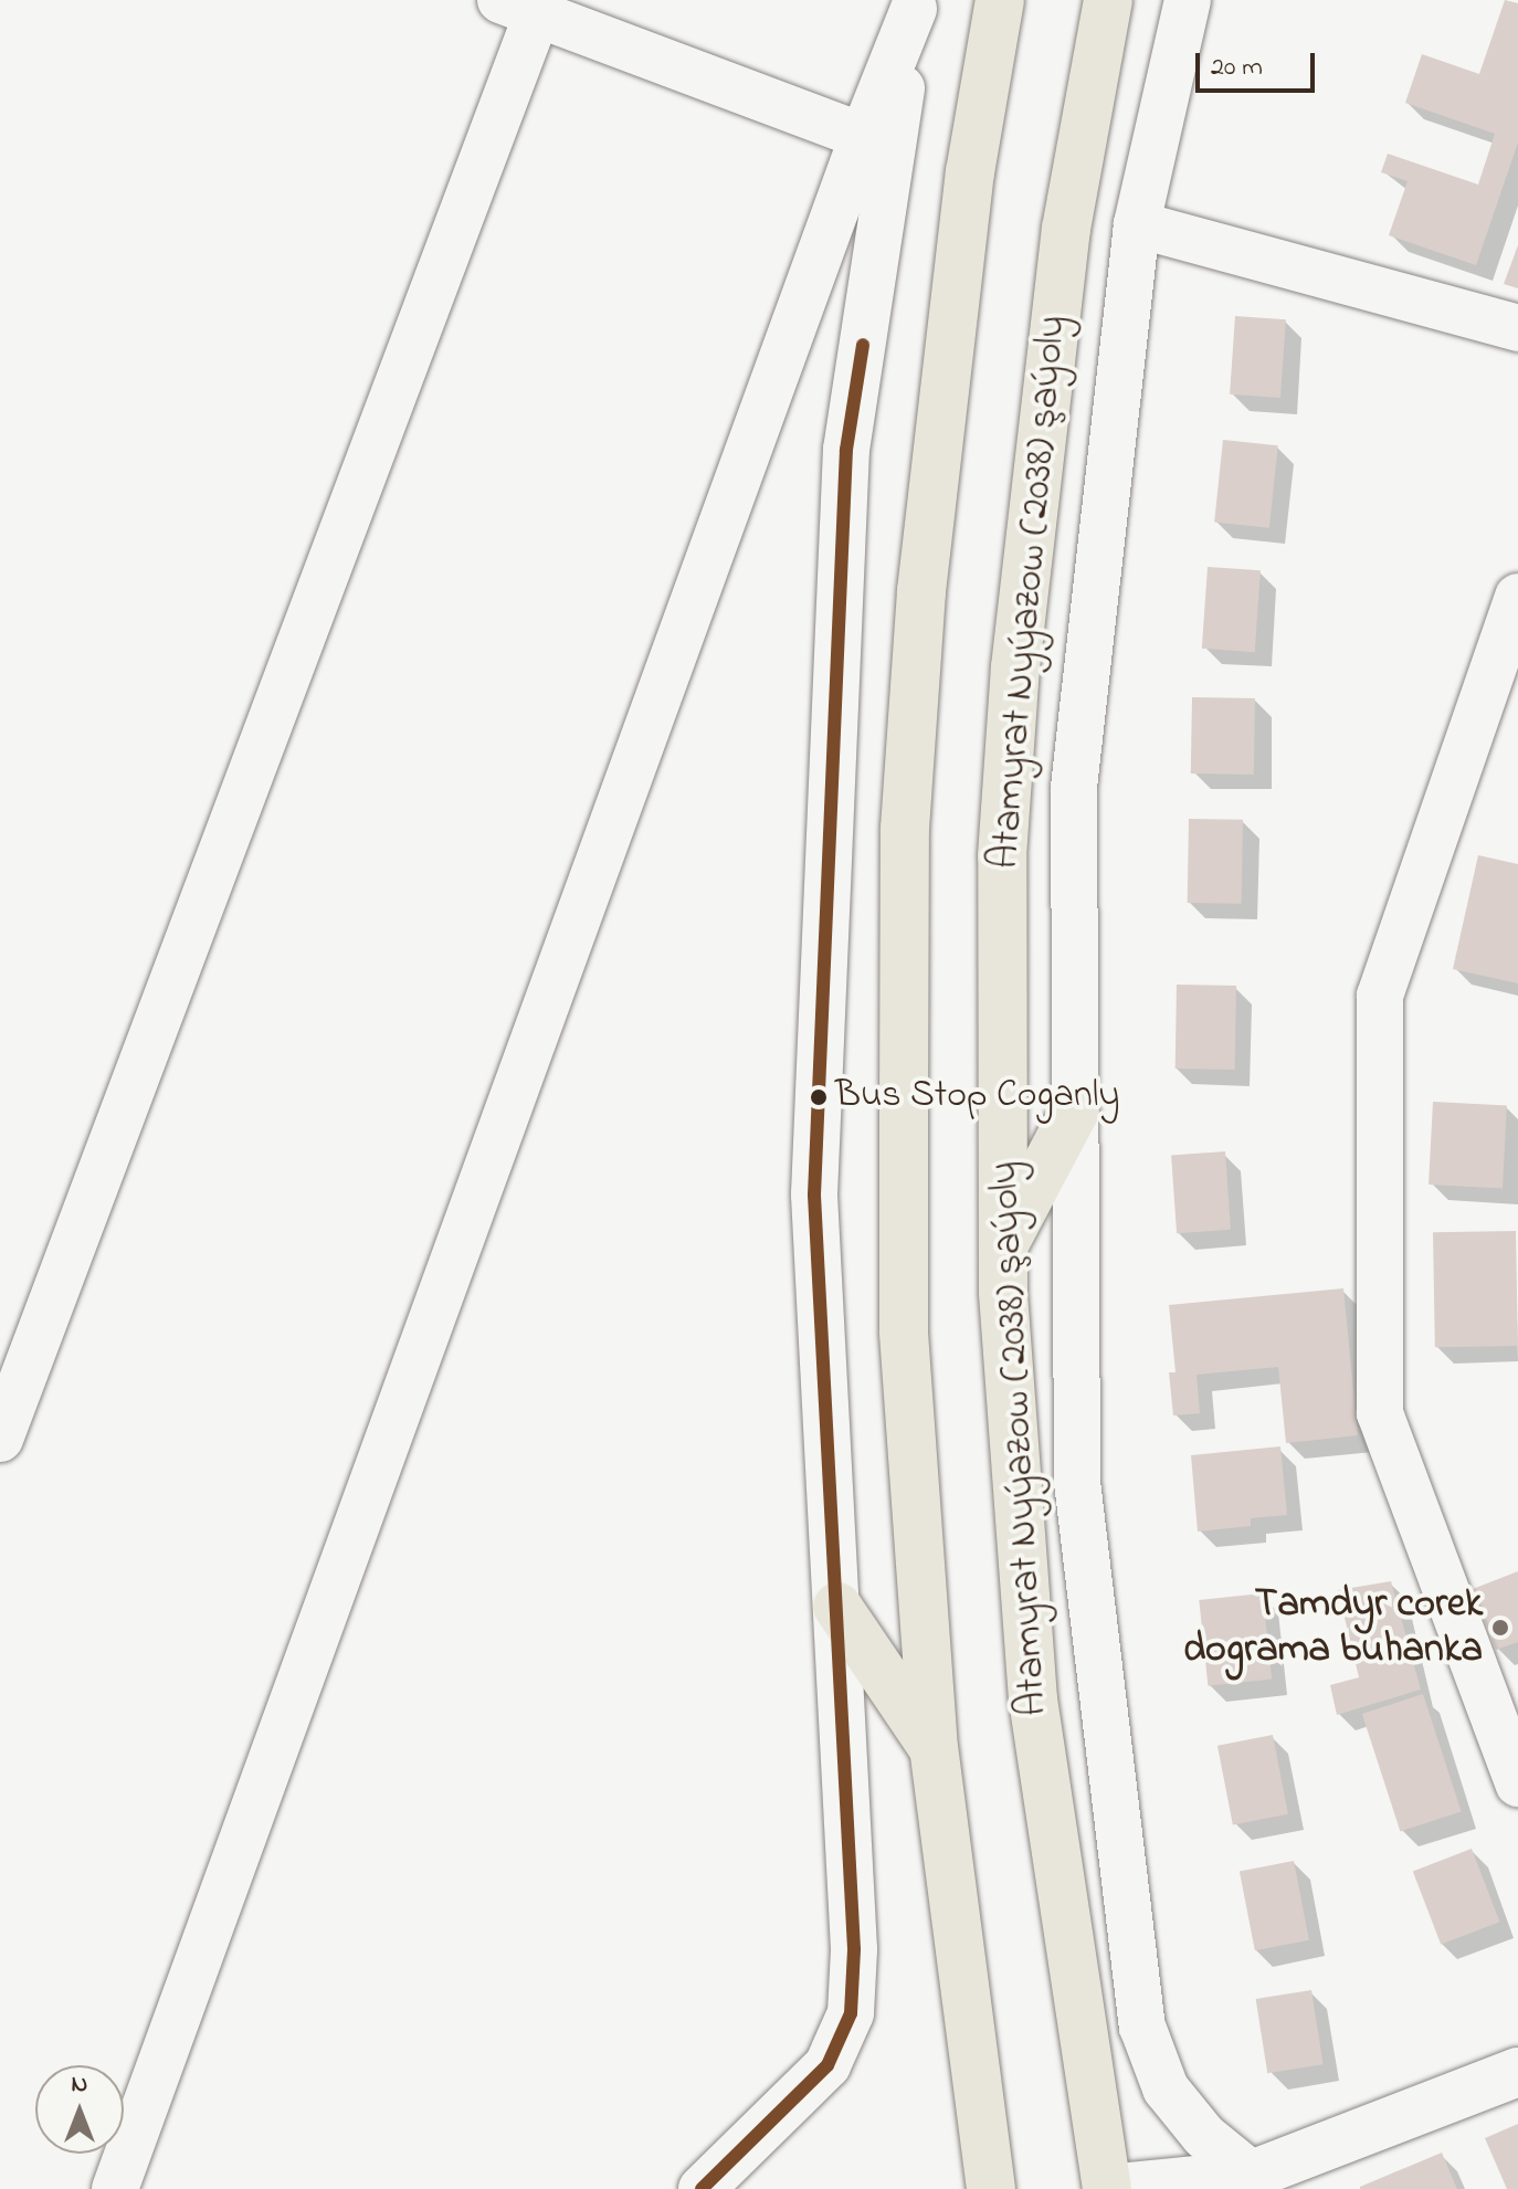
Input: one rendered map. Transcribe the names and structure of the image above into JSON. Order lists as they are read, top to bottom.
{
  "streets": {
    "main road": ["Atamyrat Nyýazow (2038) şaýoly"]
  },
  "places": ["Bus Stop Coganly", "Tamdyr corek dograma buhanka"],
  "scale_bar": "20 m",
  "north": "top"
}
